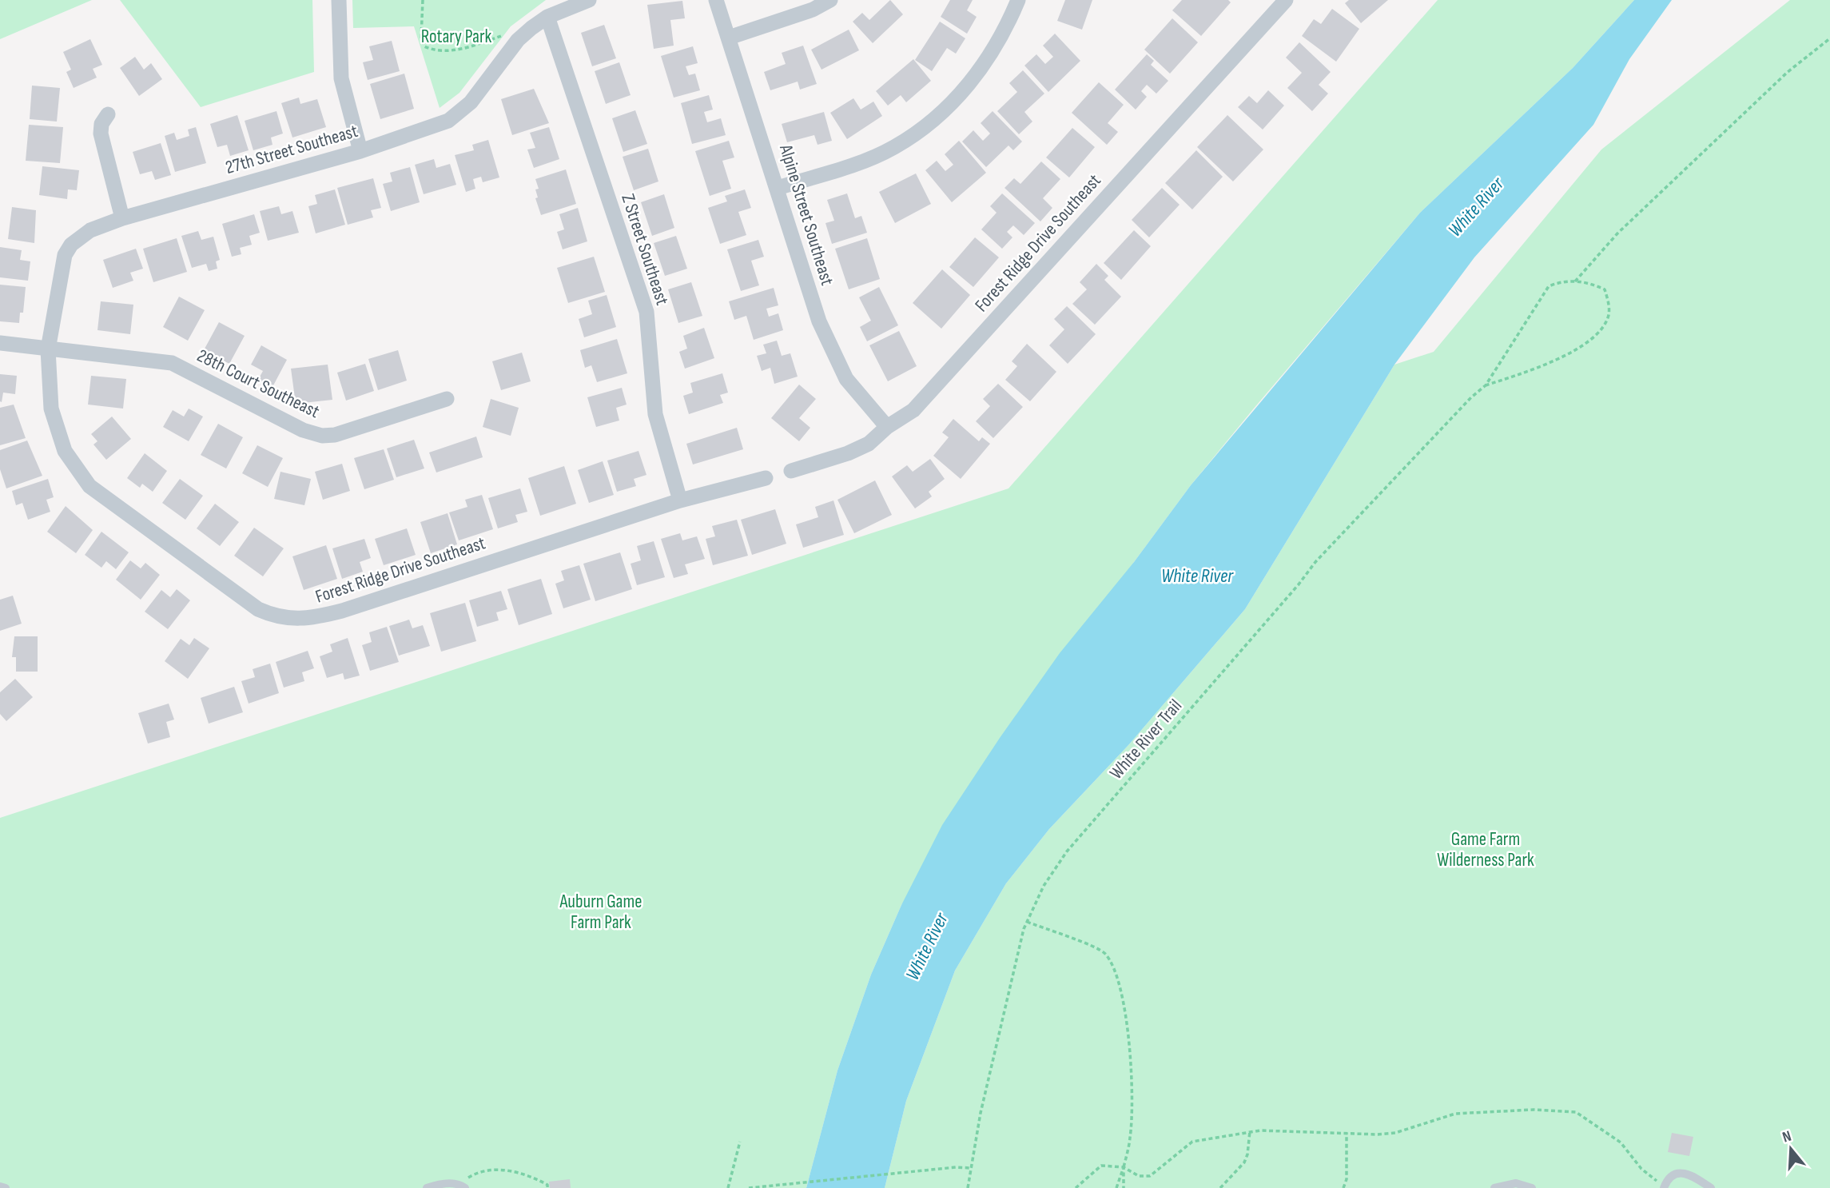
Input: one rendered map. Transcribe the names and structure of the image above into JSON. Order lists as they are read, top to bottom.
{
  "streets": {
    "street": [
      "27th Street Southeast",
      "Alpine Street Southeast",
      "Forest Ridge Drive Southeast",
      "Z Street Southeast",
      "28th Court Southeast"
    ],
    "path": ["White River Trail"]
  },
  "crossings": [
    ["27th Street Southeast", "Forest Ridge Drive Southeast"],
    ["27th Street Southeast", "Z Street Southeast"],
    ["27th Street Southeast", "28th Court Southeast"],
    ["Alpine Street Southeast", "Forest Ridge Drive Southeast"],
    ["Forest Ridge Drive Southeast", "Z Street Southeast"],
    ["Forest Ridge Drive Southeast", "28th Court Southeast"]
  ],
  "water": ["White River"],
  "parks": ["Rotary Park", "Game Farm Wilderness Park", "Auburn Game Farm Park"],
  "north": "top"
}
